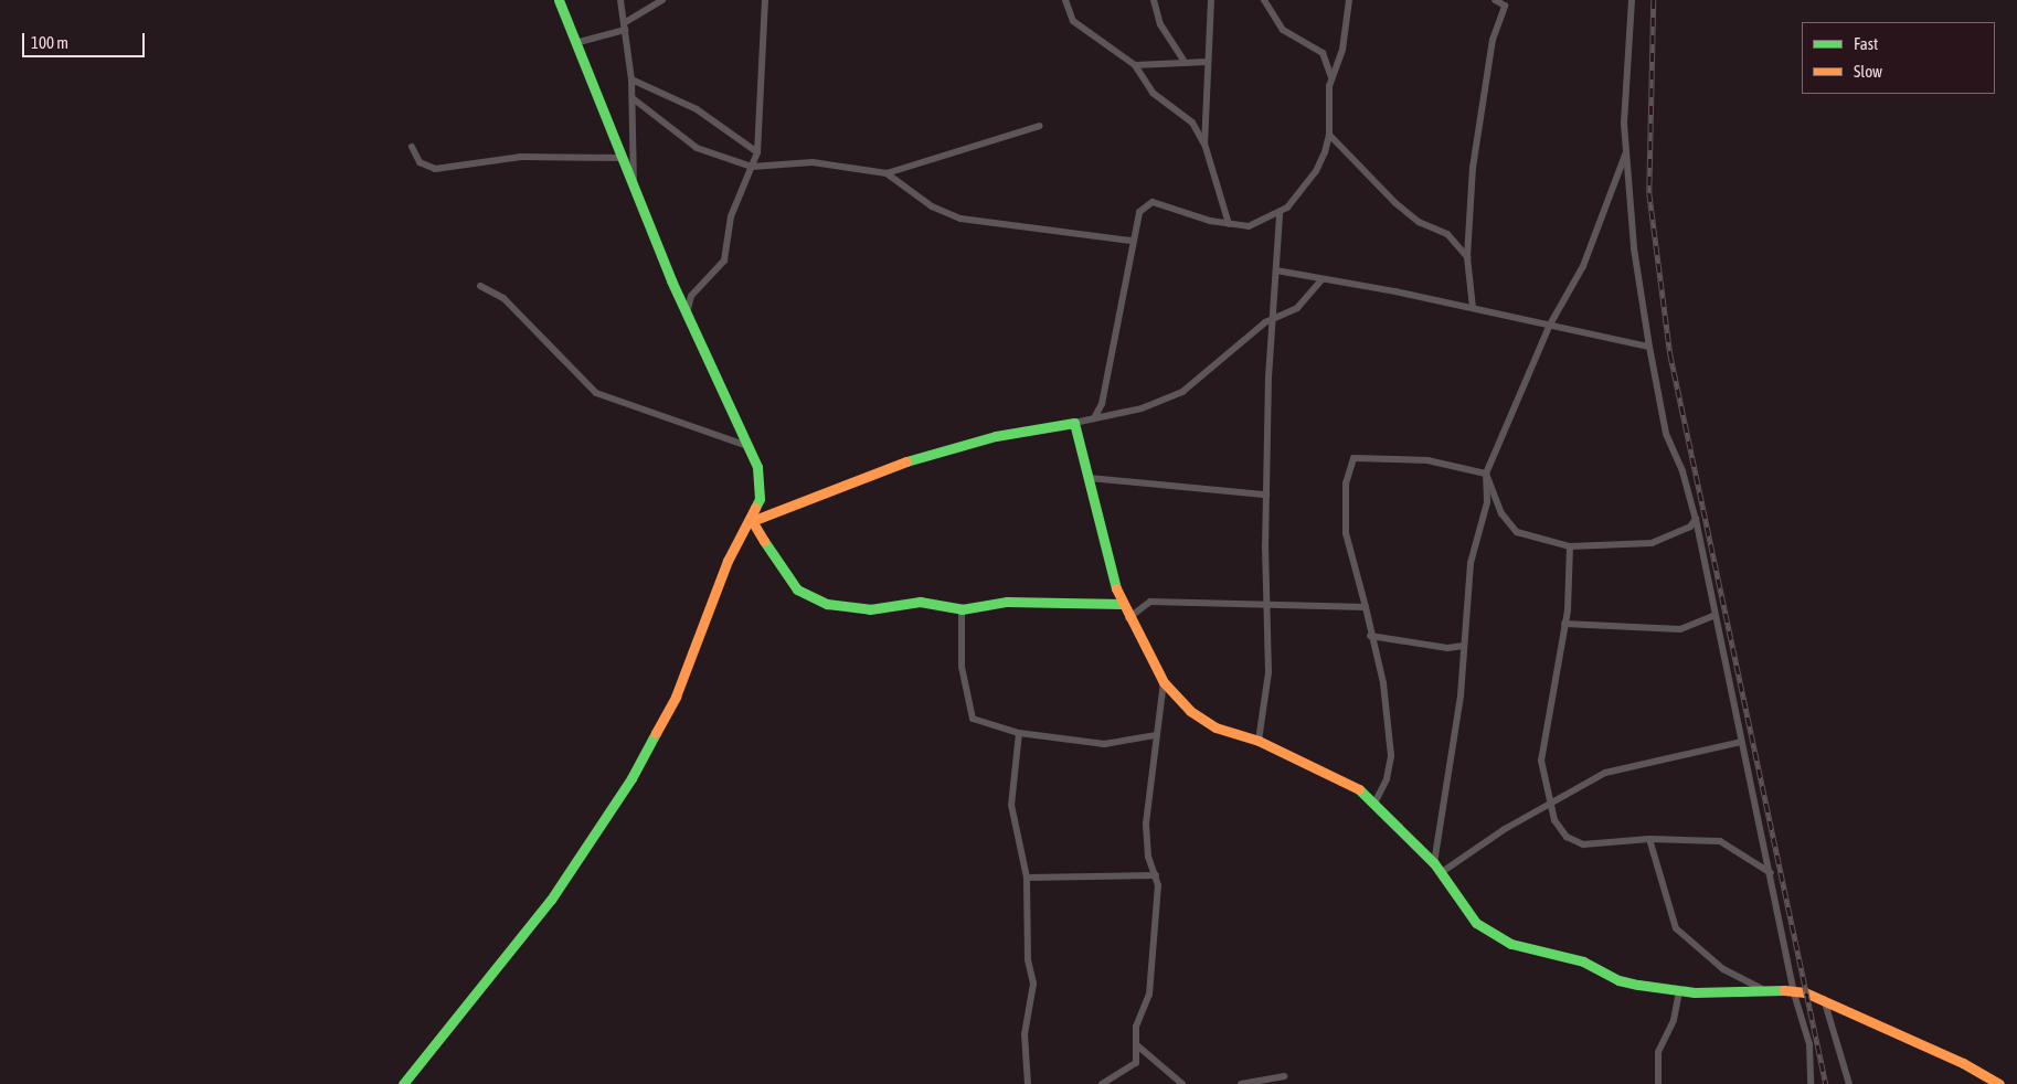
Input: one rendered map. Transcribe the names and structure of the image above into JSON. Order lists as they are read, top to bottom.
{
  "legend": ["Fast", "Slow"],
  "scale_bar": "100 m"
}
